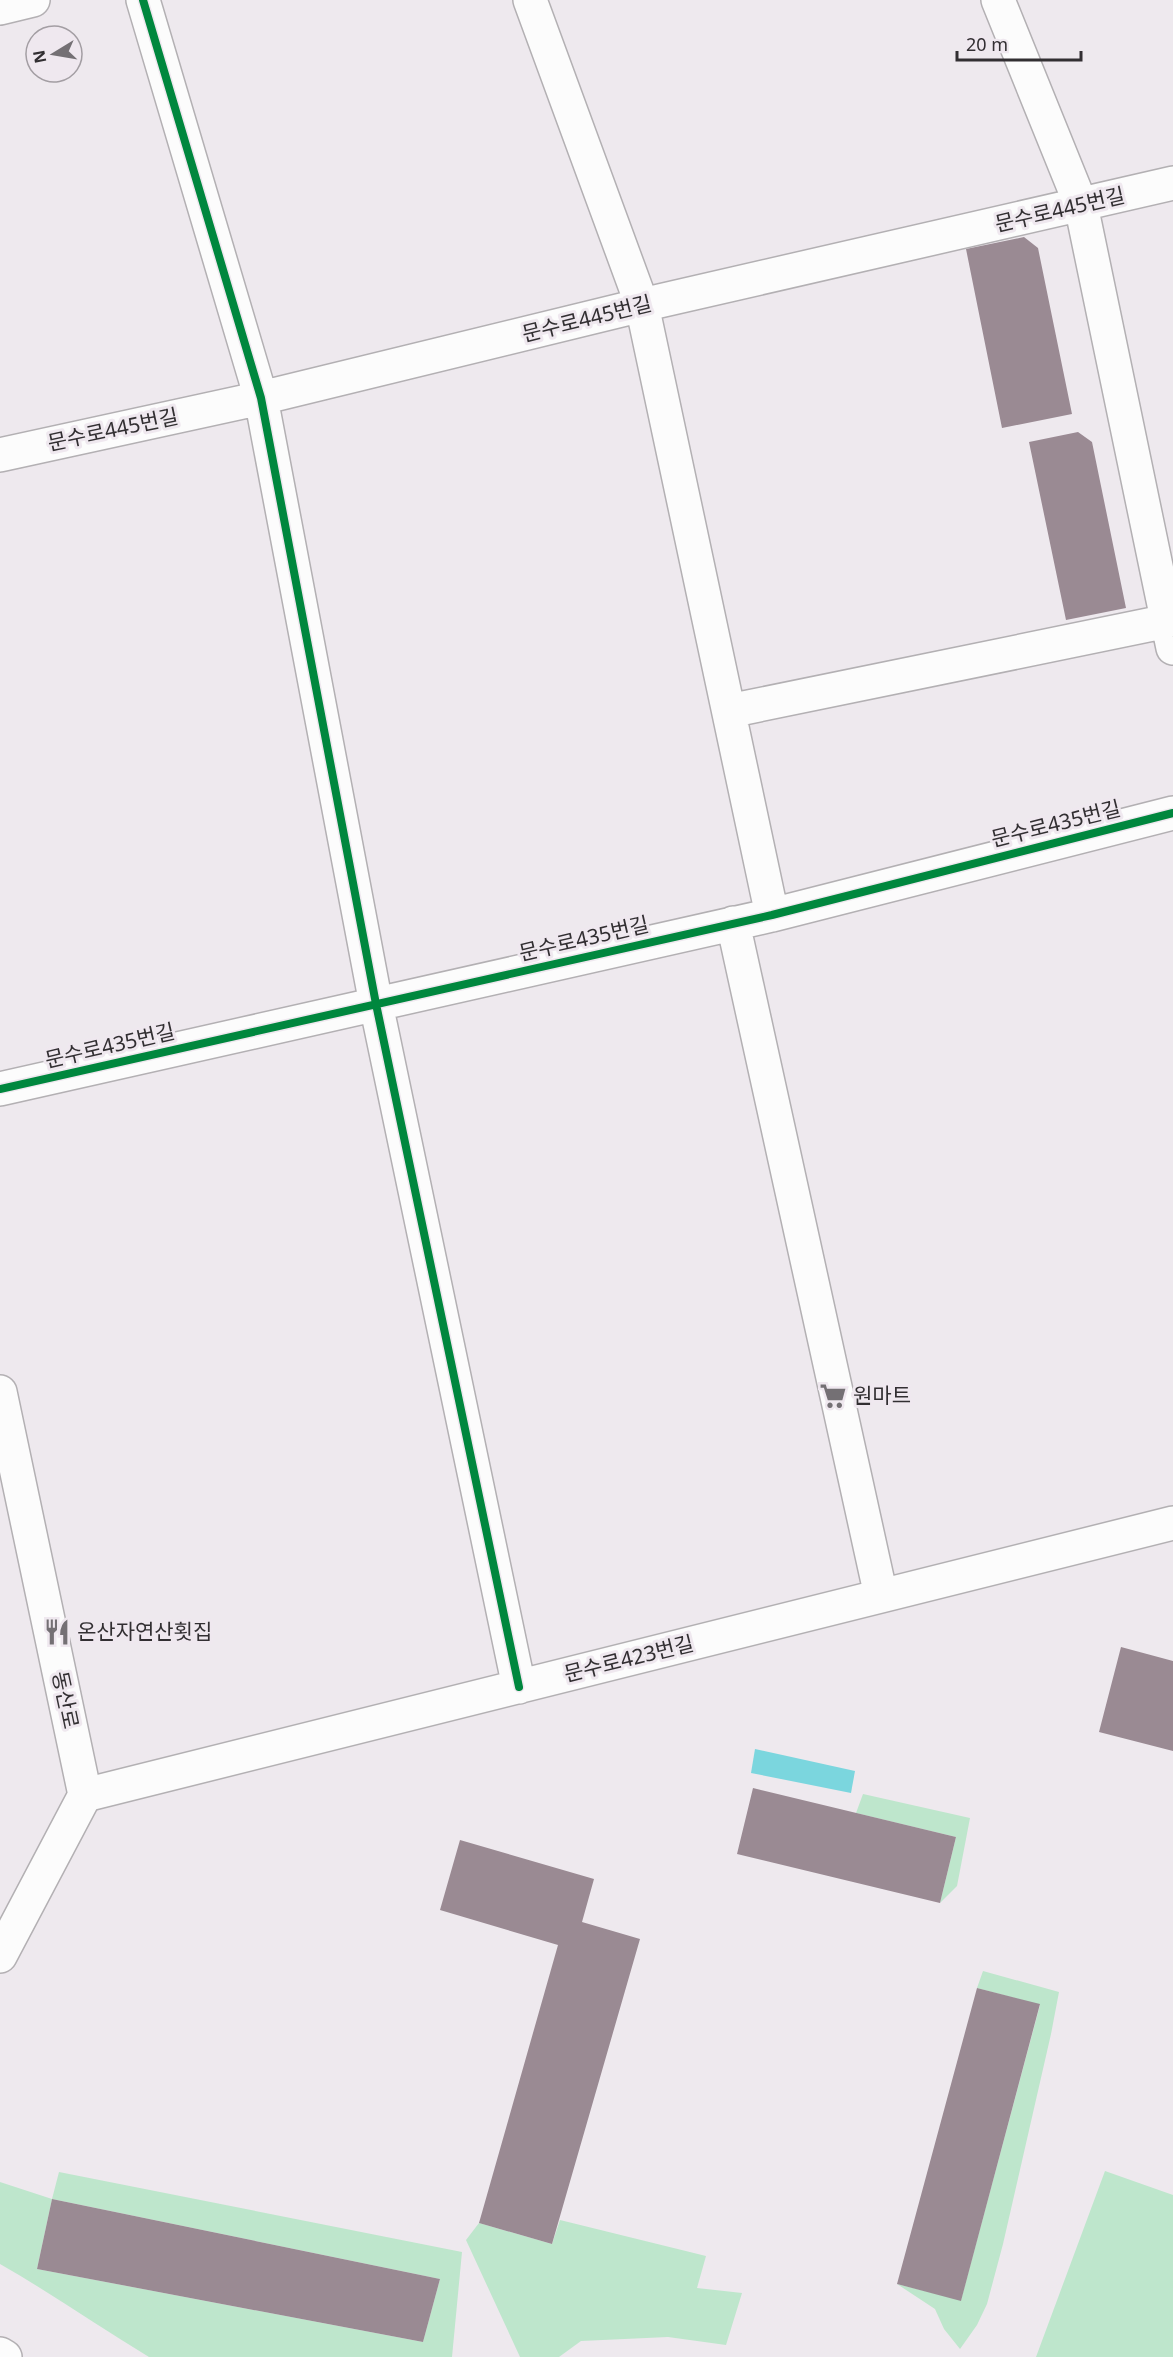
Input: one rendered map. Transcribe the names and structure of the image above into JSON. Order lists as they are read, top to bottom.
{
  "streets": {
    "street": [
      "문수로445번길",
      "문수로435번길",
      "문수로423번길",
      "동산로"
    ]
  },
  "crossings": [
    ["문수로423번길", "동산로"]
  ],
  "places": {
    "supermarket": ["원마트"],
    "restaurant": ["온산자연산횟집"]
  },
  "scale_bar": "20 m",
  "north": "left"
}
